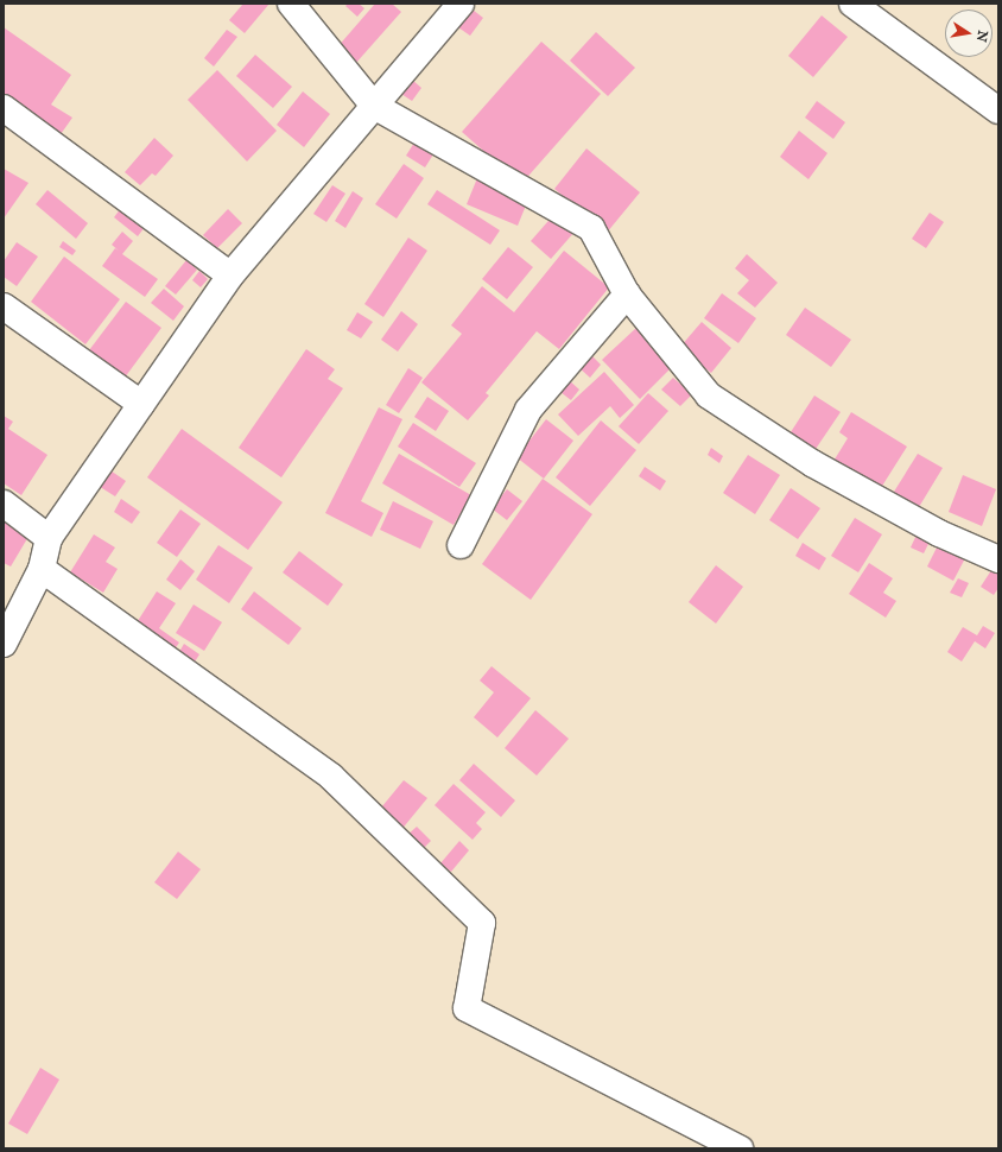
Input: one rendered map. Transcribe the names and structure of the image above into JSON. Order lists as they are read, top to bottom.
{
  "north": "right"
}
